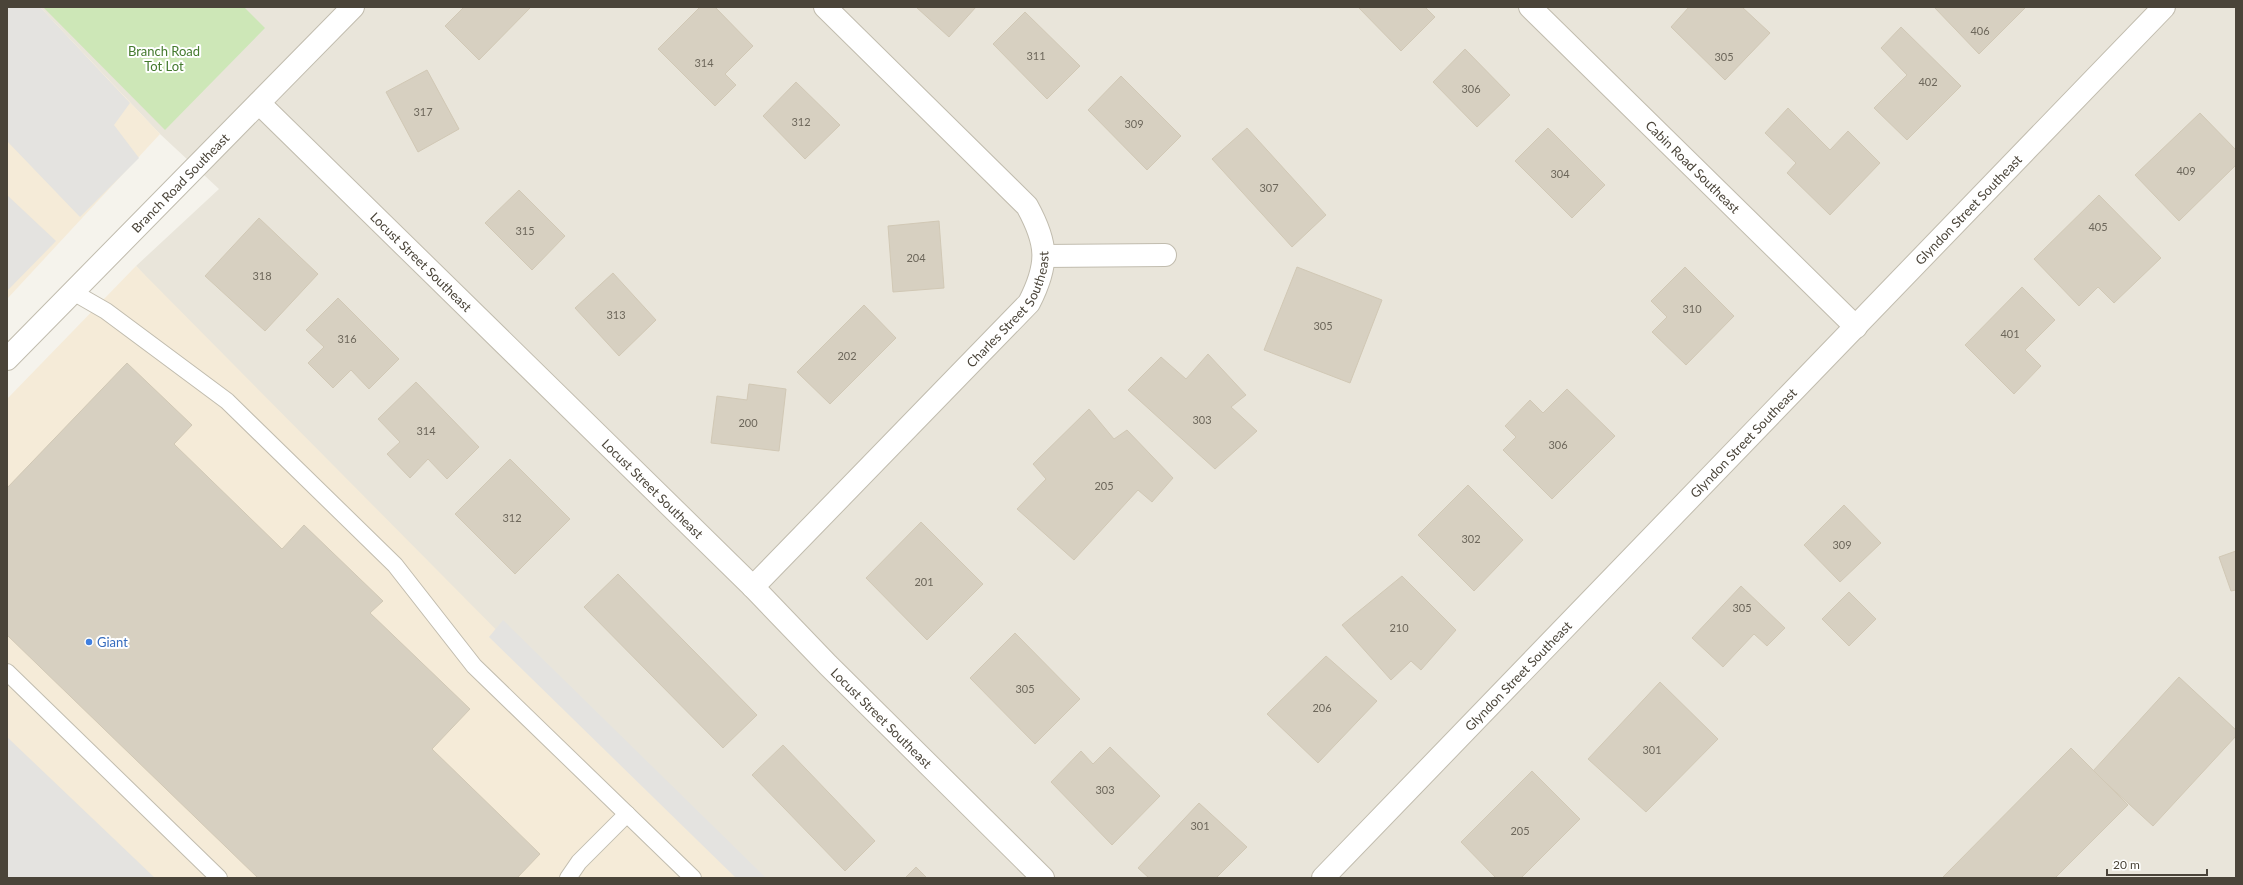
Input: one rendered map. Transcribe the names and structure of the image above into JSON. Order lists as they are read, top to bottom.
{
  "streets": {
    "street": [
      "Cabin Road Southeast",
      "Branch Road Southeast",
      "Glyndon Street Southeast",
      "Locust Street Southeast",
      "Charles Street Southeast"
    ]
  },
  "crossings": [
    ["Cabin Road Southeast", "Glyndon Street Southeast"],
    ["Branch Road Southeast", "Locust Street Southeast"],
    ["Locust Street Southeast", "Charles Street Southeast"]
  ],
  "parks": ["Branch Road Tot Lot"],
  "places": ["Giant"],
  "house_numbers": [
    "406",
    "311",
    "305",
    "314",
    "402",
    "306",
    "317",
    "312",
    "309",
    "409",
    "304",
    "307",
    "405",
    "315",
    "204",
    "318",
    "310",
    "313",
    "305",
    "401",
    "316",
    "202",
    "303",
    "200",
    "314",
    "306",
    "205",
    "312",
    "302",
    "309",
    "201",
    "305",
    "210",
    "305",
    "206",
    "301",
    "303",
    "301",
    "205"
  ],
  "scale_bar": "20 m"
}
